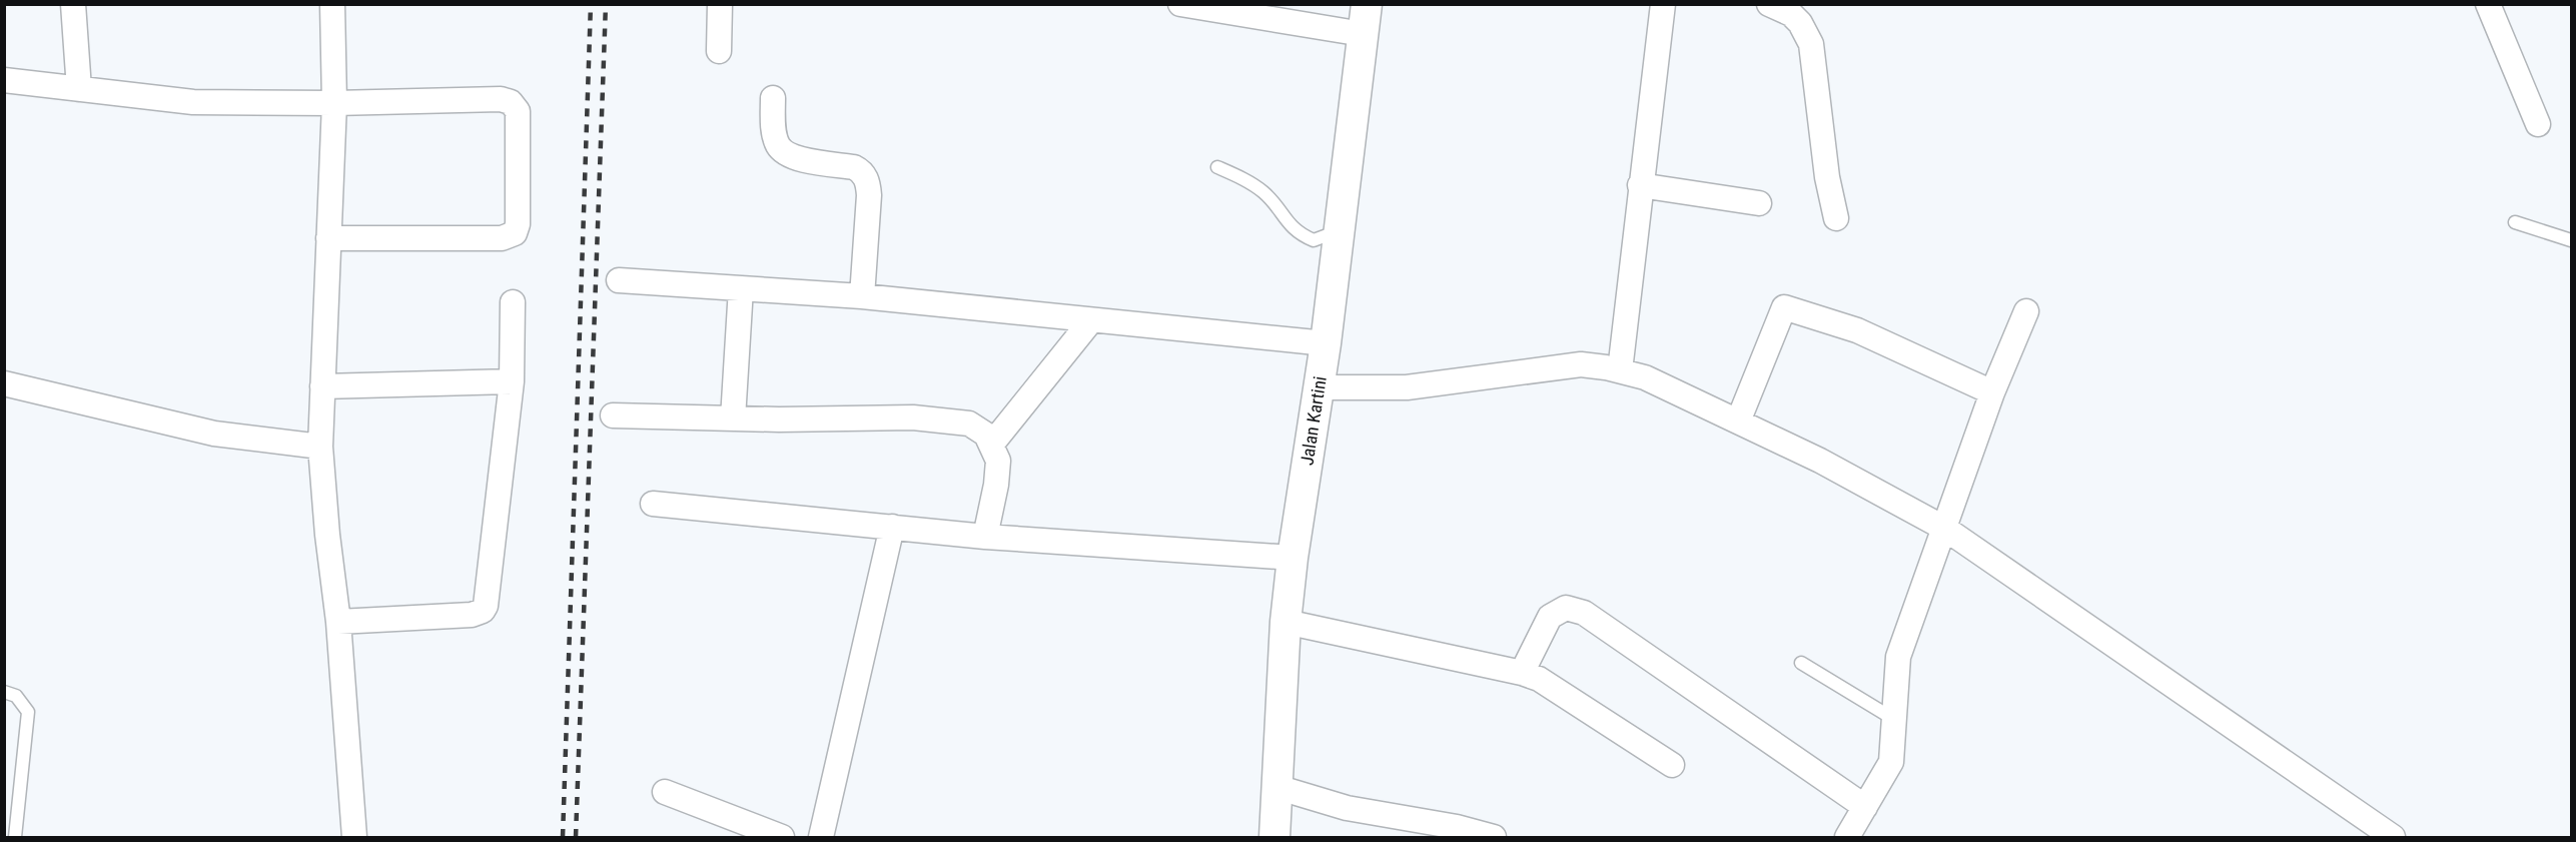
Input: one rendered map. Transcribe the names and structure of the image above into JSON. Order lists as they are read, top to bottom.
{
  "streets": {
    "street": ["Jalan Kartini"]
  }
}
